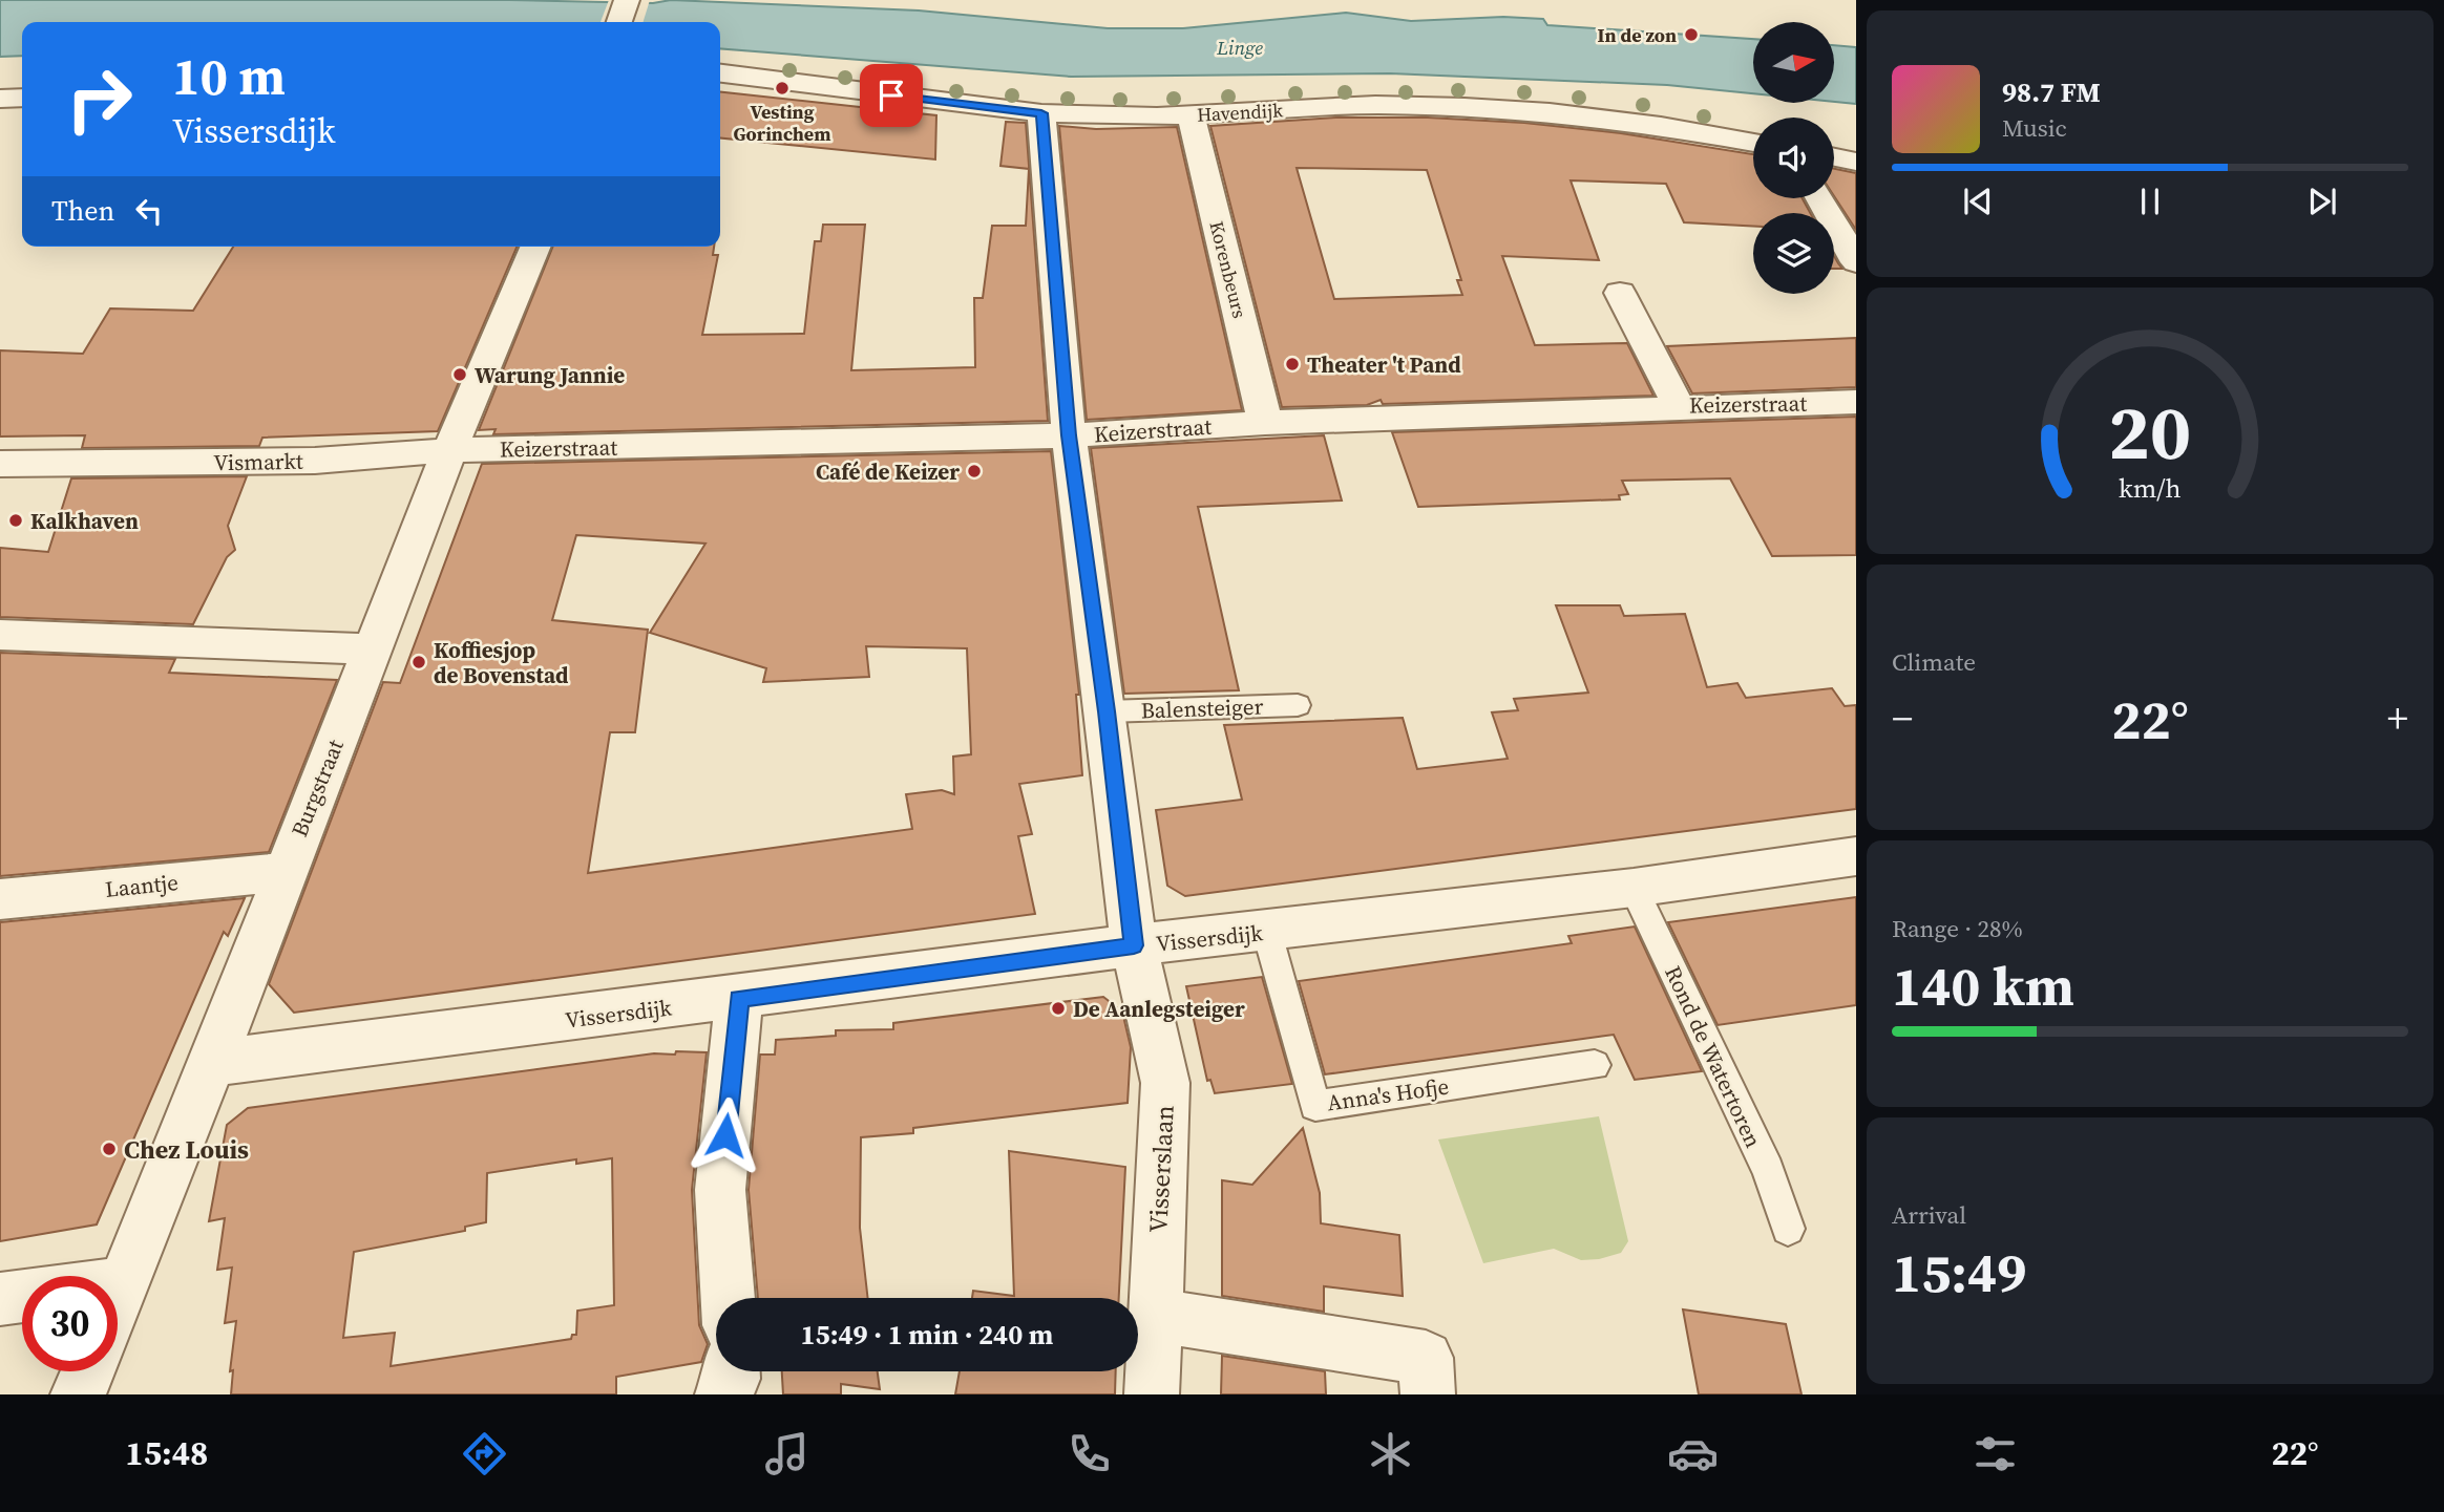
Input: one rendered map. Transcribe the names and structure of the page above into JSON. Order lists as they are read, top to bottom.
{
  "streets": {
    "street": [
      "Havendijk",
      "Korenbeurs",
      "Keizerstraat",
      "Vismarkt",
      "Balensteiger",
      "Burgstraat",
      "Laantje",
      "Vissersdijk",
      "Visserslaan"
    ],
    "lane": ["Rond de Watertoren", "Anna's Hofje"]
  },
  "crossings": [
    ["Havendijk", "Korenbeurs"],
    ["Havendijk", "Balensteiger"],
    ["Korenbeurs", "Keizerstraat"],
    ["Keizerstraat", "Vismarkt"],
    ["Keizerstraat", "Balensteiger"],
    ["Keizerstraat", "Burgstraat"],
    ["Vismarkt", "Burgstraat"],
    ["Balensteiger", "Vissersdijk"],
    ["Balensteiger", "Visserslaan"],
    ["Burgstraat", "Laantje"],
    ["Burgstraat", "Vissersdijk"],
    ["Vissersdijk", "Rond de Watertoren"],
    ["Vissersdijk", "Anna's Hofje"],
    ["Vissersdijk", "Visserslaan"]
  ],
  "water": ["Linge"],
  "places": [
    "In de zon",
    "Vesting Gorinchem",
    "Theater 't Pand",
    "Warung Jannie",
    "Café de Keizer",
    "Kalkhaven",
    "Koffiesjop de Bovenstad",
    "De Aanlegsteiger",
    "Chez Louis"
  ],
  "north": "right",
  "page": {
    "turn": ["10 m", "Vissersdijk"],
    "song": ["98.7 FM", "Music"],
    "then": "Then",
    "tile": [
      "Climate",
      ["Range · 28%", "140 km"],
      ["Arrival", "15:49"]
    ],
    "heat": ["−", "22°", "+"],
    "limit": "30",
    "trip": "15:49 · 1 min · 240 m",
    "tabs": ["15:48", "22°"],
    "gauge": ["20", "km/h"]
  }
}
